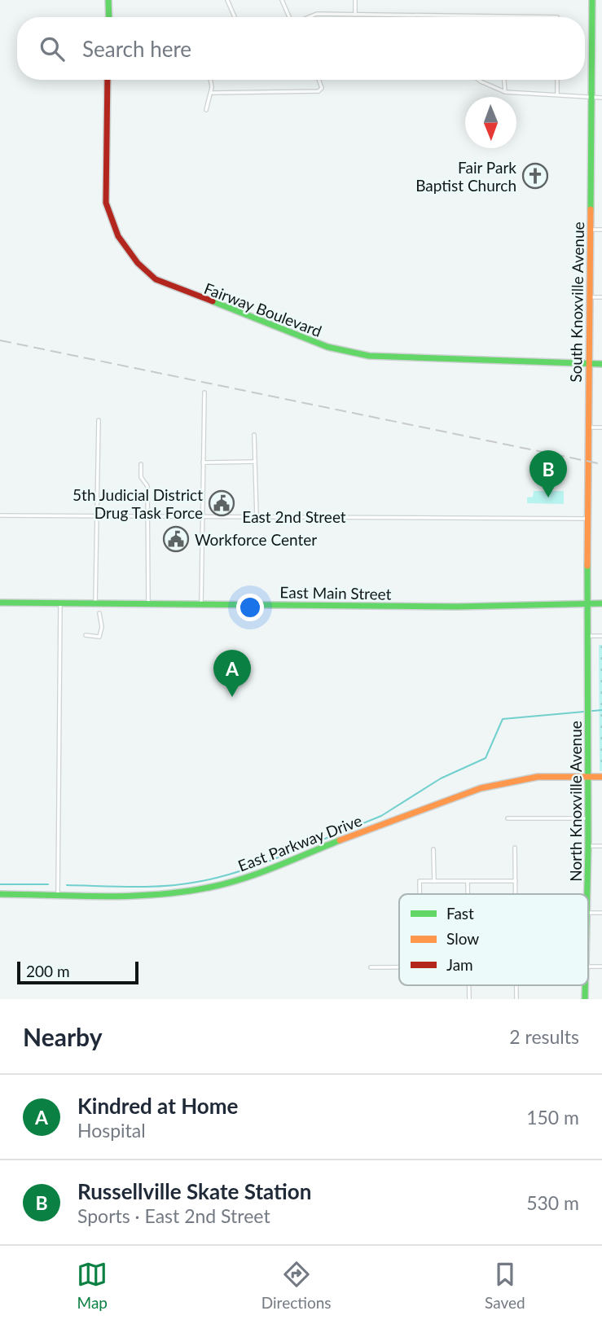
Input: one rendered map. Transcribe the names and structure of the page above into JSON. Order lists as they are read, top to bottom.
{
  "streets": {
    "main road": [
      "South Knoxville Avenue",
      "Fairway Boulevard",
      "East Main Street",
      "North Knoxville Avenue",
      "East Parkway Drive"
    ],
    "street": ["East 2nd Street"]
  },
  "crossings": [
    ["South Knoxville Avenue", "Fairway Boulevard"],
    ["South Knoxville Avenue", "East 2nd Street"],
    ["South Knoxville Avenue", "East Main Street"],
    ["South Knoxville Avenue", "North Knoxville Avenue"],
    ["East Main Street", "North Knoxville Avenue"],
    ["North Knoxville Avenue", "East Parkway Drive"]
  ],
  "places": {
    "church": ["Fair Park Baptist Church"],
    "public building": ["5th Judicial District Drug Task Force", "Workforce Center"]
  },
  "legend": ["Fast", "Slow", "Jam"],
  "scale_bar": "200 m",
  "north": "bottom",
  "page": {
    "search": "Search here",
    "pins": ["B", "A"],
    "scale": "200 m",
    "heading": ["Nearby", "2 results"],
    "list": [
      {
        "mark": "A",
        "name": "Kindred at Home",
        "note": "Hospital",
        "value": "150 m"
      },
      {
        "mark": "B",
        "name": "Russellville Skate Station",
        "note": "Sports · East 2nd Street",
        "value": "530 m"
      }
    ],
    "nav": ["Map", "Directions", "Saved"]
  }
}
